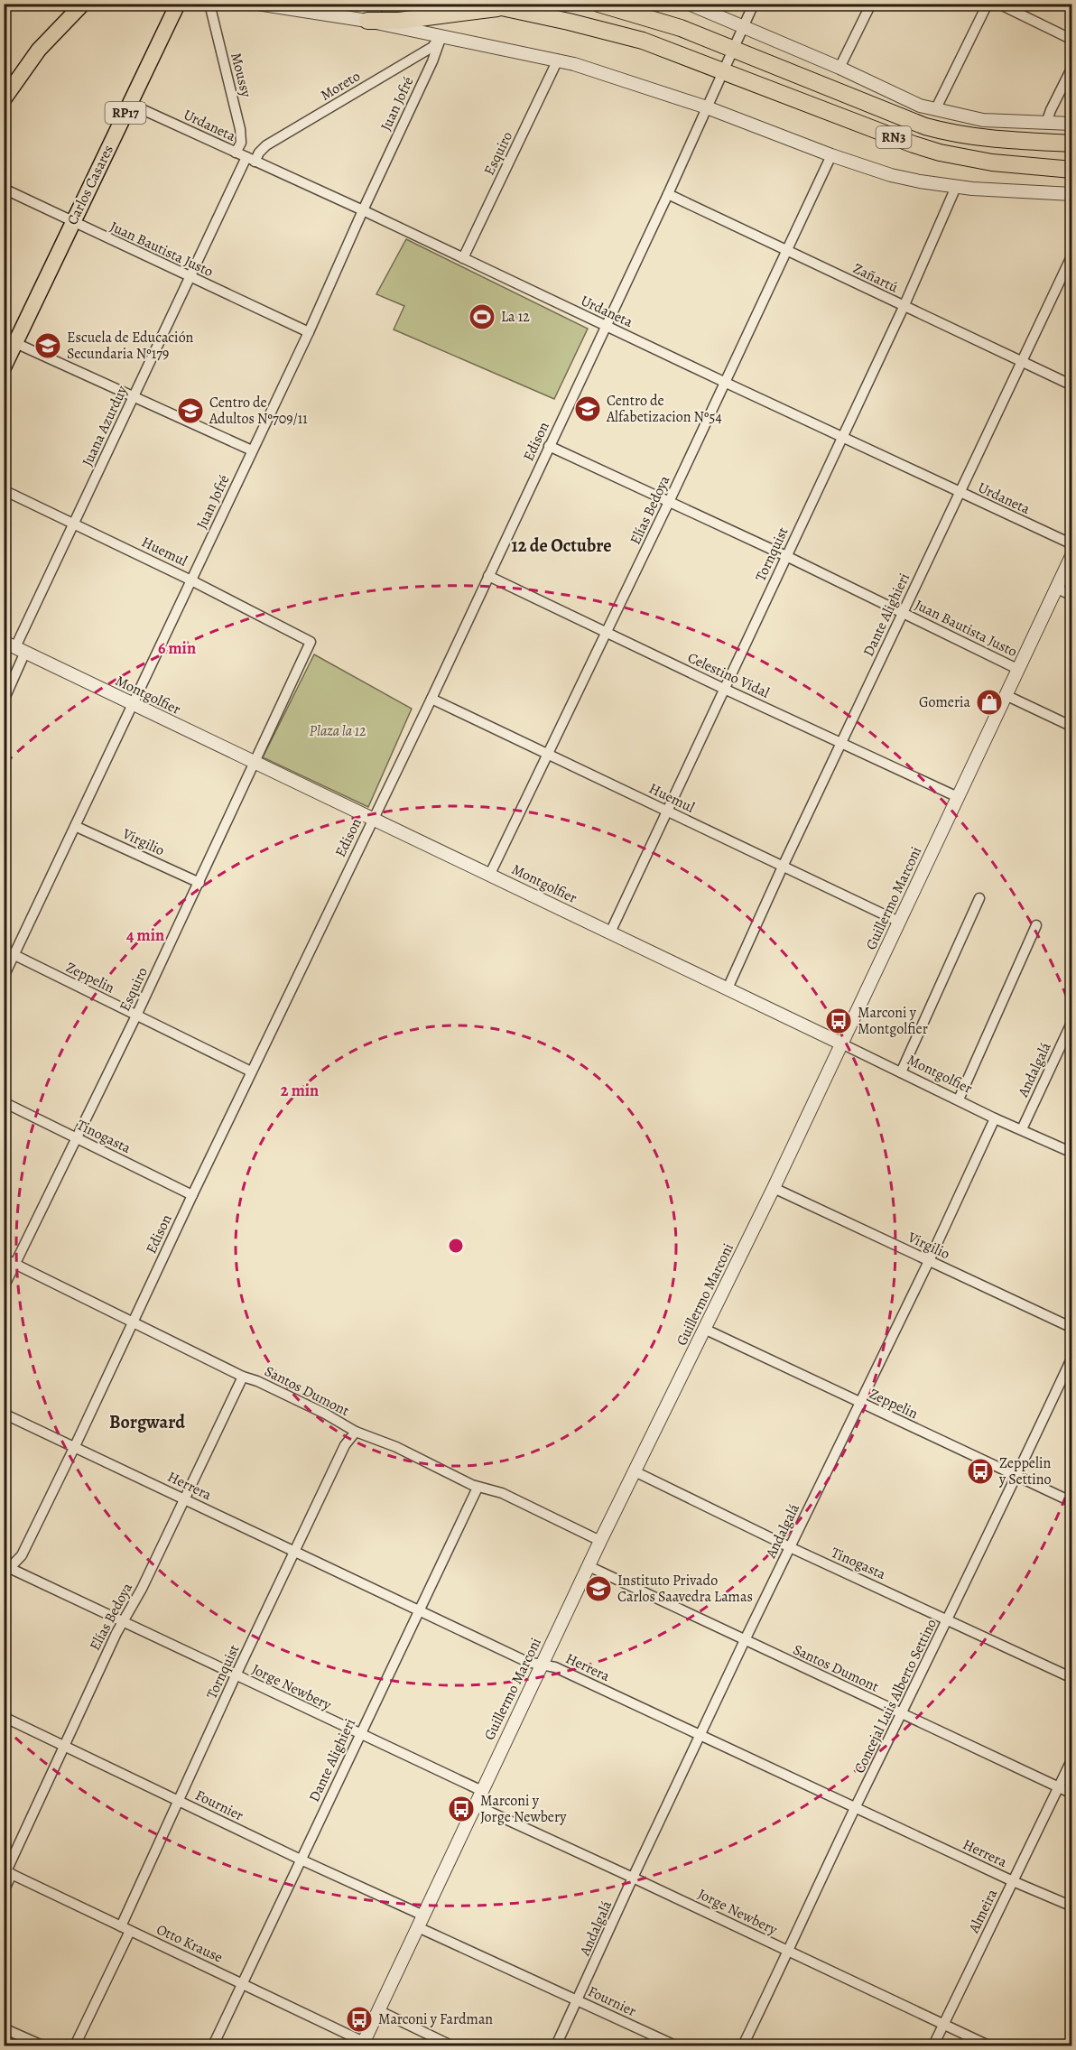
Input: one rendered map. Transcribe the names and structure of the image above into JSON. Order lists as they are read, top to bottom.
{
  "streets": {
    "highway": ["RN3"],
    "main road": ["RP17", "Carlos Casares"],
    "street": [
      "Moussy",
      "Moreto",
      "Juan Jofré",
      "Urdaneta",
      "Esquiro",
      "Juan Bautista Justo",
      "Zañartú",
      "Juana Azurduy",
      "Edison",
      "Elías Bedoya",
      "Huemul",
      "Tornquist",
      "Dante Alighieri",
      "Celestino Vidal",
      "Montgolfier",
      "Virgilio",
      "Guillermo Marconi",
      "Zeppelin",
      "Andalgalá",
      "Tinogasta",
      "Santos Dumont",
      "Herrera",
      "Jorge Newbery",
      "Concejal Luis Alberto Settino",
      "Fournier",
      "Almeira",
      "Otto Krause"
    ]
  },
  "crossings": [
    ["Moussy", "Urdaneta"],
    ["Moreto", "Juan Jofré"],
    ["Moreto", "Urdaneta"],
    ["Moreto", "Juana Azurduy"],
    ["Juan Jofré", "Urdaneta"],
    ["Juan Jofré", "Juan Bautista Justo"],
    ["Juan Jofré", "Huemul"],
    ["Juan Jofré", "Montgolfier"],
    ["Juan Jofré", "Virgilio"],
    ["Juan Jofré", "Zeppelin"],
    ["Urdaneta", "Esquiro"],
    ["Urdaneta", "Carlos Casares"],
    ["Urdaneta", "Juana Azurduy"],
    ["Urdaneta", "Edison"],
    ["Urdaneta", "Elías Bedoya"],
    ["Urdaneta", "Tornquist"],
    ["Urdaneta", "Dante Alighieri"],
    ["RN3", "Edison"],
    ["Esquiro", "Huemul"],
    ["Esquiro", "Montgolfier"],
    ["Esquiro", "Virgilio"],
    ["Esquiro", "Zeppelin"],
    ["Esquiro", "Tinogasta"],
    ["Esquiro", "Santos Dumont"],
    ["Carlos Casares", "Juan Bautista Justo"],
    ["Juan Bautista Justo", "Juana Azurduy"],
    ["Juan Bautista Justo", "Edison"],
    ["Juan Bautista Justo", "Elías Bedoya"],
    ["Juan Bautista Justo", "Tornquist"],
    ["Juan Bautista Justo", "Dante Alighieri"],
    ["Juan Bautista Justo", "Guillermo Marconi"],
    ["Zañartú", "Edison"],
    ["Zañartú", "Elías Bedoya"],
    ["Zañartú", "Tornquist"],
    ["Zañartú", "Dante Alighieri"],
    ["Juana Azurduy", "Huemul"],
    ["Juana Azurduy", "Montgolfier"],
    ["Edison", "Huemul"],
    ["Edison", "Celestino Vidal"],
    ["Edison", "Montgolfier"],
    ["Edison", "Zeppelin"],
    ["Edison", "Tinogasta"],
    ["Edison", "Santos Dumont"],
    ["Edison", "Herrera"],
    ["Edison", "Jorge Newbery"],
    ["Elías Bedoya", "Huemul"],
    ["Elías Bedoya", "Celestino Vidal"],
    ["Elías Bedoya", "Montgolfier"],
    ["Elías Bedoya", "Santos Dumont"],
    ["Elías Bedoya", "Herrera"],
    ["Elías Bedoya", "Jorge Newbery"],
    ["Elías Bedoya", "Fournier"],
    ["Elías Bedoya", "Otto Krause"],
    ["Huemul", "Tornquist"],
    ["Huemul", "Dante Alighieri"],
    ["Huemul", "Guillermo Marconi"],
    ["Tornquist", "Celestino Vidal"],
    ["Tornquist", "Montgolfier"],
    ["Tornquist", "Santos Dumont"],
    ["Tornquist", "Herrera"],
    ["Tornquist", "Jorge Newbery"],
    ["Tornquist", "Fournier"],
    ["Tornquist", "Otto Krause"],
    ["Dante Alighieri", "Celestino Vidal"],
    ["Dante Alighieri", "Montgolfier"],
    ["Dante Alighieri", "Santos Dumont"],
    ["Dante Alighieri", "Herrera"],
    ["Dante Alighieri", "Jorge Newbery"],
    ["Dante Alighieri", "Fournier"],
    ["Dante Alighieri", "Otto Krause"],
    ["Celestino Vidal", "Guillermo Marconi"],
    ["Montgolfier", "Guillermo Marconi"],
    ["Montgolfier", "Andalgalá"],
    ["Virgilio", "Guillermo Marconi"],
    ["Virgilio", "Andalgalá"],
    ["Guillermo Marconi", "Zeppelin"],
    ["Guillermo Marconi", "Tinogasta"],
    ["Guillermo Marconi", "Santos Dumont"],
    ["Guillermo Marconi", "Herrera"],
    ["Guillermo Marconi", "Jorge Newbery"],
    ["Guillermo Marconi", "Fournier"],
    ["Guillermo Marconi", "Otto Krause"],
    ["Zeppelin", "Andalgalá"],
    ["Zeppelin", "Concejal Luis Alberto Settino"],
    ["Andalgalá", "Tinogasta"],
    ["Andalgalá", "Santos Dumont"],
    ["Andalgalá", "Herrera"],
    ["Andalgalá", "Jorge Newbery"],
    ["Andalgalá", "Fournier"],
    ["Tinogasta", "Concejal Luis Alberto Settino"],
    ["Santos Dumont", "Concejal Luis Alberto Settino"],
    ["Santos Dumont", "Almeira"],
    ["Herrera", "Concejal Luis Alberto Settino"],
    ["Herrera", "Almeira"],
    ["Jorge Newbery", "Concejal Luis Alberto Settino"],
    ["Jorge Newbery", "Almeira"]
  ],
  "districts": ["12 de Octubre", "Borgward"],
  "parks": ["Plaza la 12"],
  "places": {
    "sports": ["La 12"],
    "school or university": [
      "Escuela de Educación Secundaria Nº179",
      "Centro de Alfabetizacion Nº54",
      "Centro de Adultos Nº709/11",
      "Instituto Privado Carlos Saavedra Lamas"
    ],
    "shop": ["Gomeria"],
    "bus stop": [
      "Marconi y Montgolfier",
      "Zeppelin y Settino",
      "Marconi y Jorge Newbery",
      "Marconi y Fardman"
    ]
  },
  "rings": ["6 min", "4 min", "2 min"]
}
